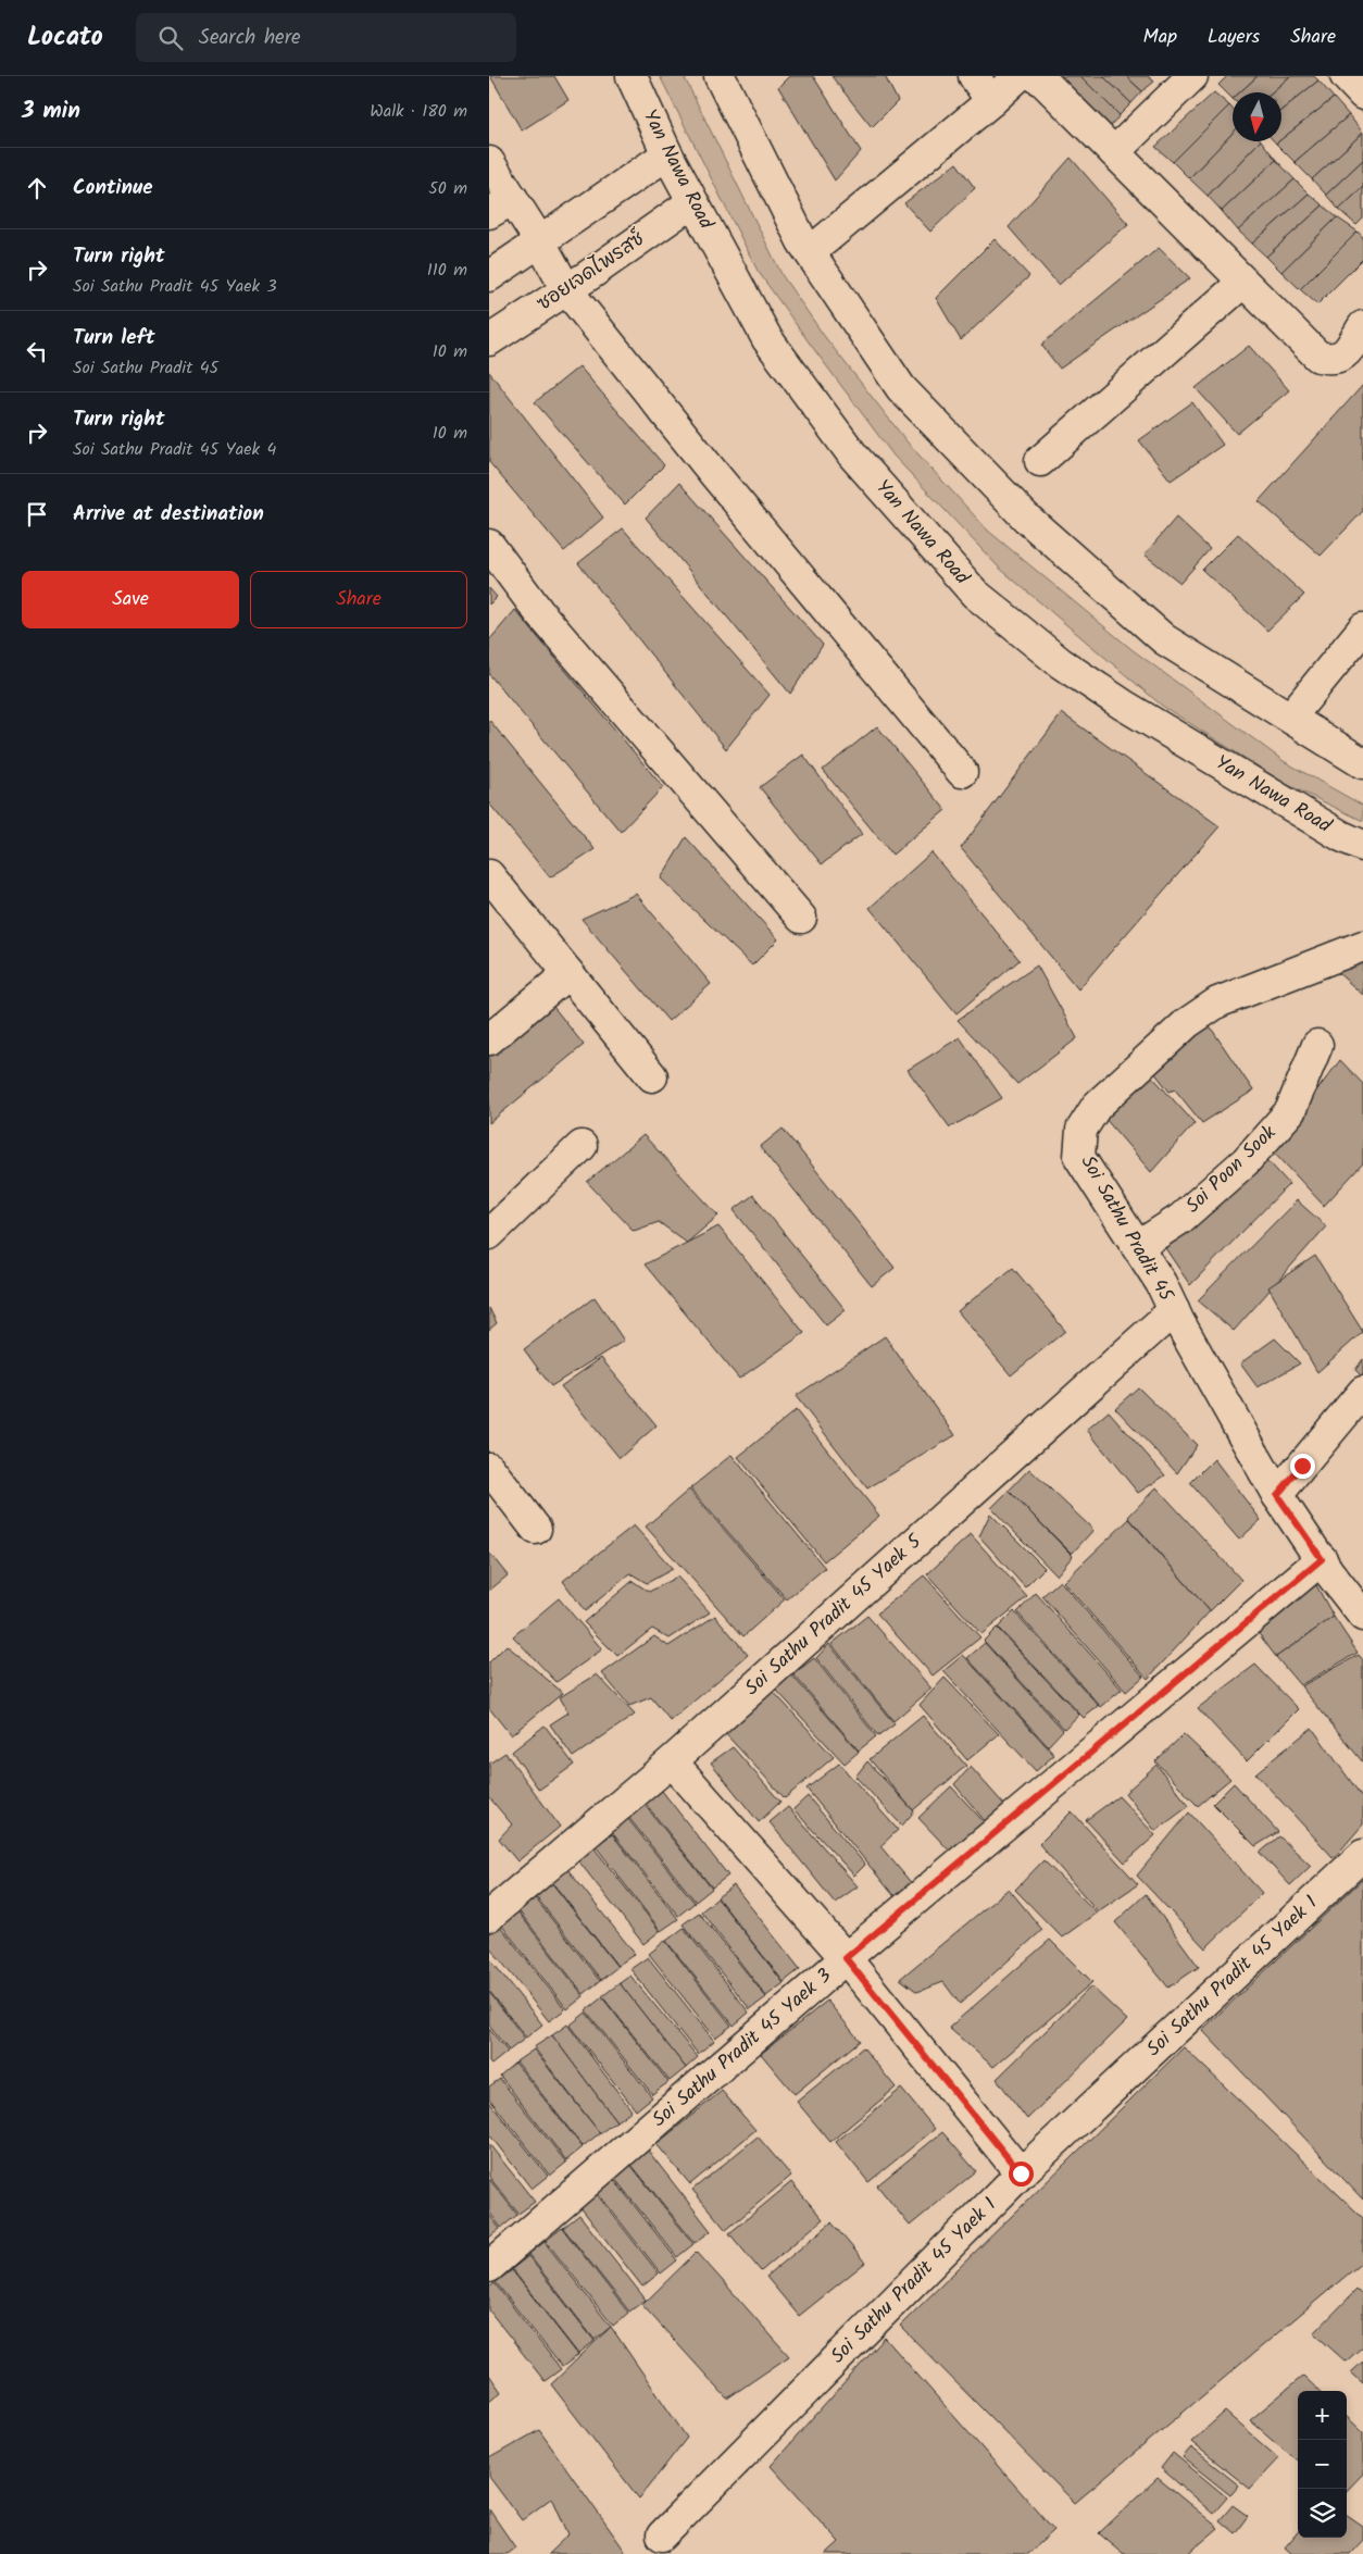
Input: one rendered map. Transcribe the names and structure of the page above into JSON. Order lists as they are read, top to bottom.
{
  "streets": {
    "street": [
      "Yan Nawa Road",
      "ซอยเจดไพรสซ์",
      "Soi Poon Sook",
      "Soi Sathu Pradit 45",
      "Soi Sathu Pradit 45 Yaek 5",
      "Soi Sathu Pradit 45 Yaek 1",
      "Soi Sathu Pradit 45 Yaek 3"
    ]
  },
  "crossings": [
    ["Yan Nawa Road", "ซอยเจดไพรสซ์"],
    ["Soi Poon Sook", "Soi Sathu Pradit 45"],
    ["Soi Sathu Pradit 45", "Soi Sathu Pradit 45 Yaek 5"],
    ["Soi Sathu Pradit 45", "Soi Sathu Pradit 45 Yaek 3"]
  ],
  "north": "bottom",
  "page": {
    "header": "Locato",
    "search": "Search here",
    "nav": ["Map", "Layers", "Share"],
    "heading": ["3 min", "Walk · 180 m"],
    "list": [
      ["Continue", "50 m"],
      ["Turn right", "Soi Sathu Pradit 45 Yaek 3", "110 m"],
      ["Turn left", "Soi Sathu Pradit 45", "10 m"],
      ["Turn right", "Soi Sathu Pradit 45 Yaek 4", "10 m"],
      "Arrive at destination"
    ],
    "buttons": ["Save", "Share"],
    "map_buttons": ["+", "−"]
  }
}
